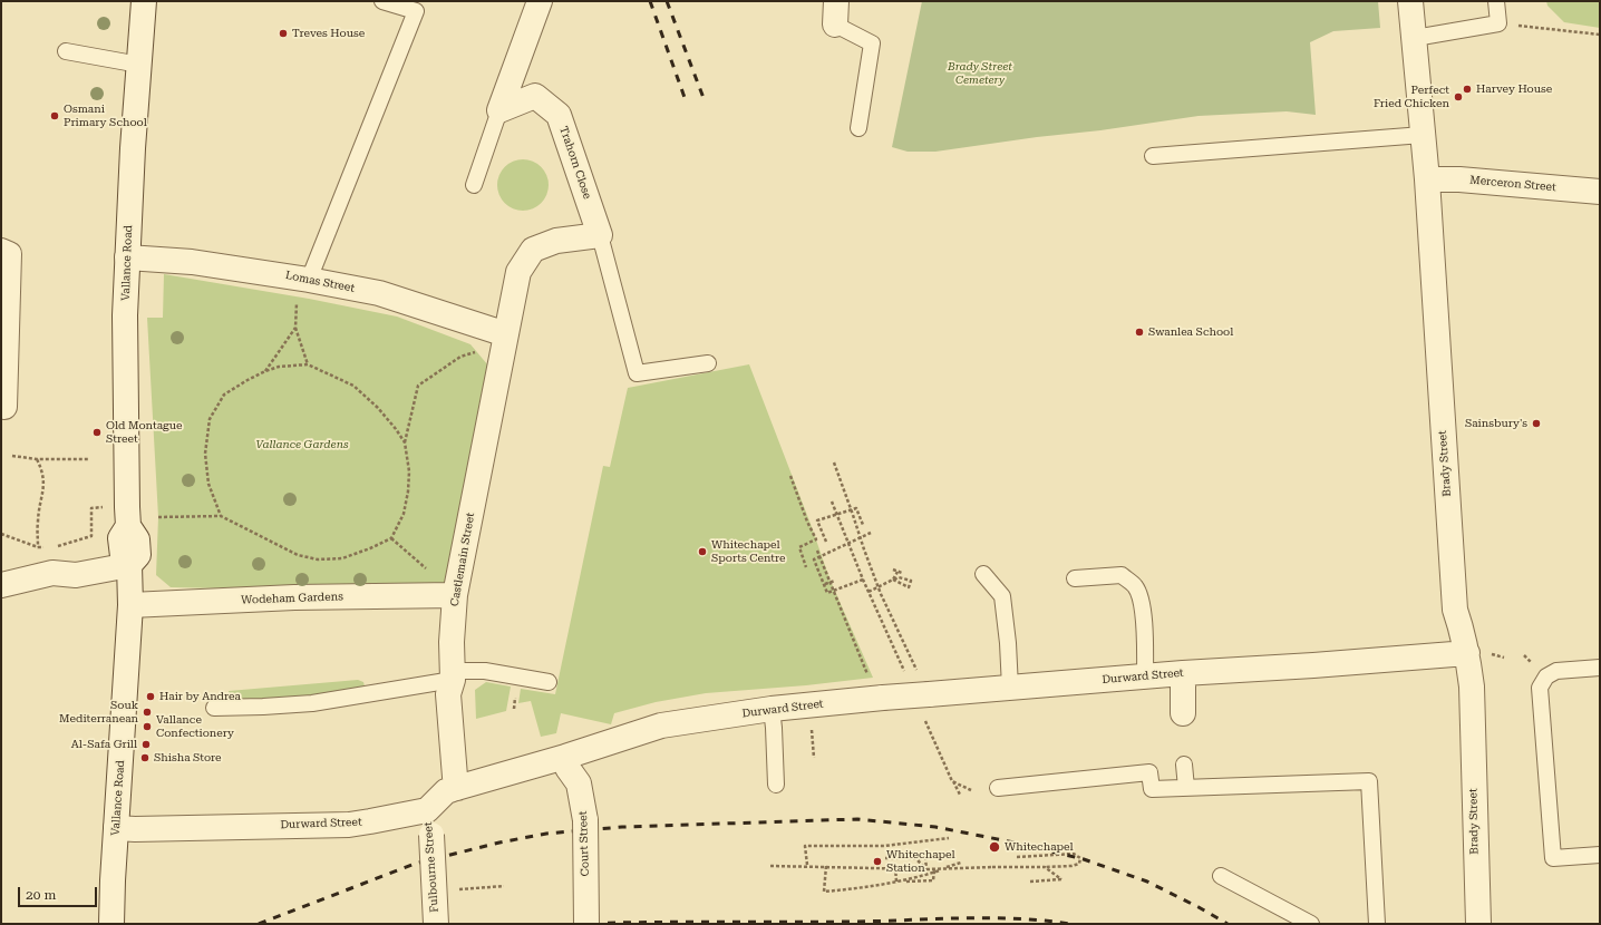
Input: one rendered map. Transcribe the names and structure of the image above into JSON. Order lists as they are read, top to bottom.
{
  "streets": {
    "street": [
      "Trahorn Close",
      "Merceron Street",
      "Vallance Road",
      "Lomas Street",
      "Brady Street",
      "Castlemain Street",
      "Wodeham Gardens",
      "Durward Street",
      "Court Street",
      "Fulbourne Street"
    ]
  },
  "crossings": [
    ["Merceron Street", "Brady Street"],
    ["Vallance Road", "Lomas Street"],
    ["Vallance Road", "Wodeham Gardens"],
    ["Vallance Road", "Durward Street"],
    ["Lomas Street", "Castlemain Street"],
    ["Brady Street", "Durward Street"],
    ["Castlemain Street", "Wodeham Gardens"],
    ["Castlemain Street", "Durward Street"],
    ["Durward Street", "Fulbourne Street"]
  ],
  "parks": ["Brady Street Cemetery", "Vallance Gardens"],
  "places": [
    "Treves House",
    "Harvey House",
    "Perfect Fried Chicken",
    "Osmani Primary School",
    "Swanlea School",
    "Sainsbury's",
    "Old Montague Street",
    "Whitechapel Sports Centre",
    "Hair by Andrea",
    "Souk Mediterranean",
    "Vallance Confectionery",
    "Al-Safa Grill",
    "Shisha Store",
    "Whitechapel",
    "Whitechapel Station"
  ],
  "scale_bar": "20 m"
}
